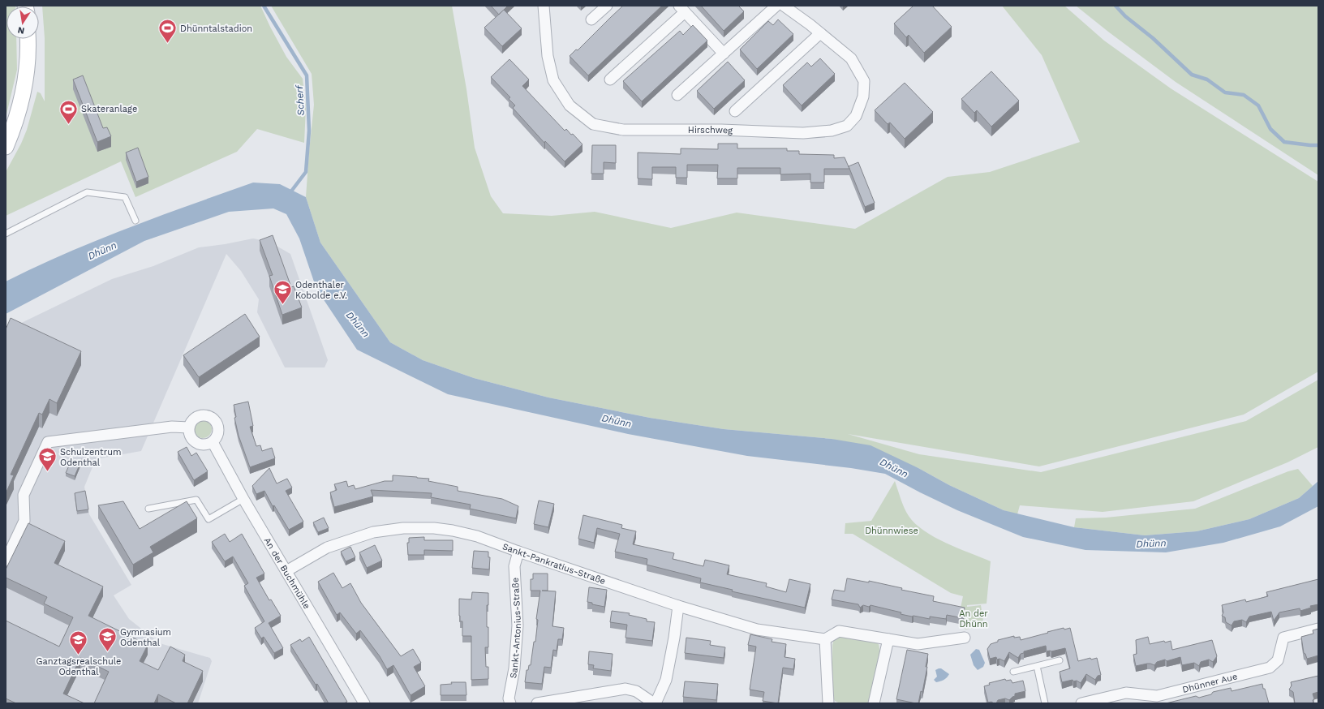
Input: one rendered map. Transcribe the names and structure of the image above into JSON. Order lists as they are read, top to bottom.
{
  "streets": {
    "street": [
      "Hirschweg",
      "Sankt-Pankratius-Straße",
      "An der Buchmühle",
      "Sankt-Antonius-Straße",
      "Dhünner Aue"
    ]
  },
  "crossings": [
    ["Sankt-Pankratius-Straße", "An der Buchmühle"],
    ["Sankt-Pankratius-Straße", "Sankt-Antonius-Straße"]
  ],
  "water": ["Scherf", "Dhünn"],
  "parks": ["Dhünnwiese", "An der Dhünn"],
  "places": {
    "sports": ["Dhünntalstadion", "Skateranlage"],
    "school or university": [
      "Odenthaler Kobolde e.V.",
      "Schulzentrum Odenthal",
      "Gymnasium Odenthal",
      "Ganztagsrealschule Odenthal"
    ]
  },
  "north": "bottom"
}
